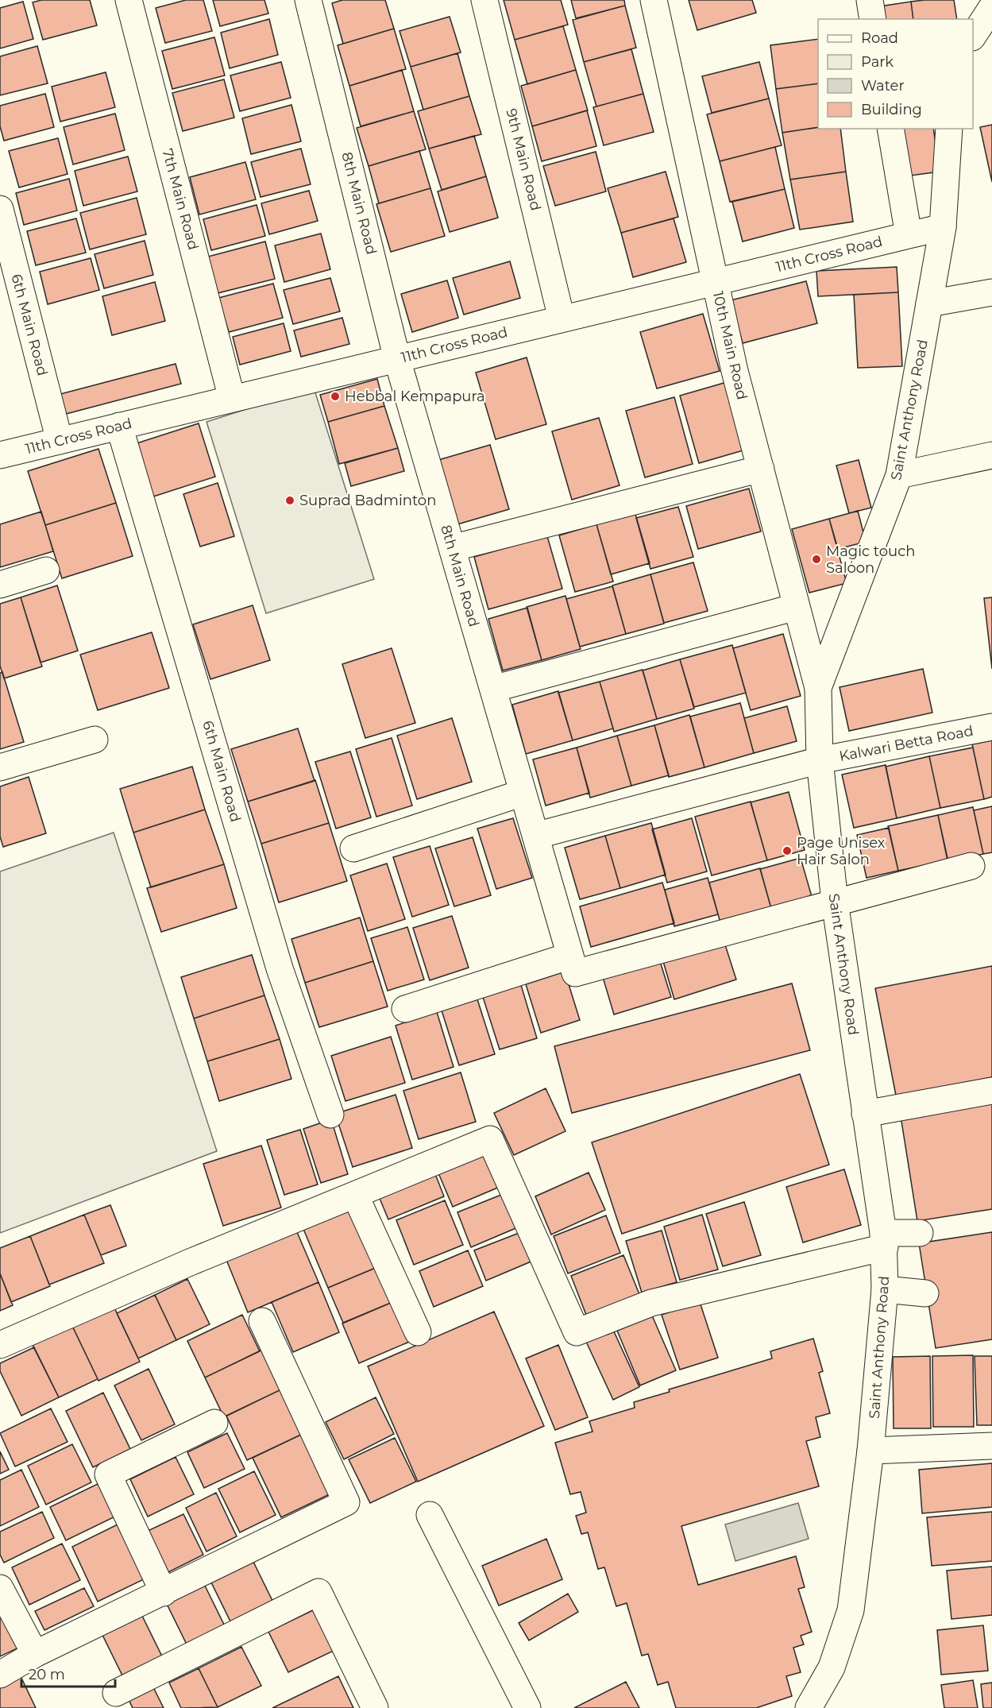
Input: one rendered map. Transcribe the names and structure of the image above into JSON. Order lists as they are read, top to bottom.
{
  "streets": {
    "street": [
      "9th Main Road",
      "7th Main Road",
      "8th Main Road",
      "11th Cross Road",
      "6th Main Road",
      "10th Main Road",
      "Saint Anthony Road",
      "Kalwari Betta Road"
    ]
  },
  "crossings": [
    ["9th Main Road", "11th Cross Road"],
    ["7th Main Road", "11th Cross Road"],
    ["8th Main Road", "11th Cross Road"],
    ["8th Main Road", "Kalwari Betta Road"],
    ["11th Cross Road", "6th Main Road"],
    ["11th Cross Road", "10th Main Road"],
    ["11th Cross Road", "Saint Anthony Road"],
    ["10th Main Road", "Saint Anthony Road"],
    ["Saint Anthony Road", "Kalwari Betta Road"]
  ],
  "places": [
    "Hebbal Kempapura",
    "Suprad Badminton",
    "Magic touch Saloon",
    "Page Unisex Hair Salon"
  ],
  "legend": [
    "Road",
    "Park",
    "Water",
    "Building"
  ],
  "scale_bar": "20 m"
}
